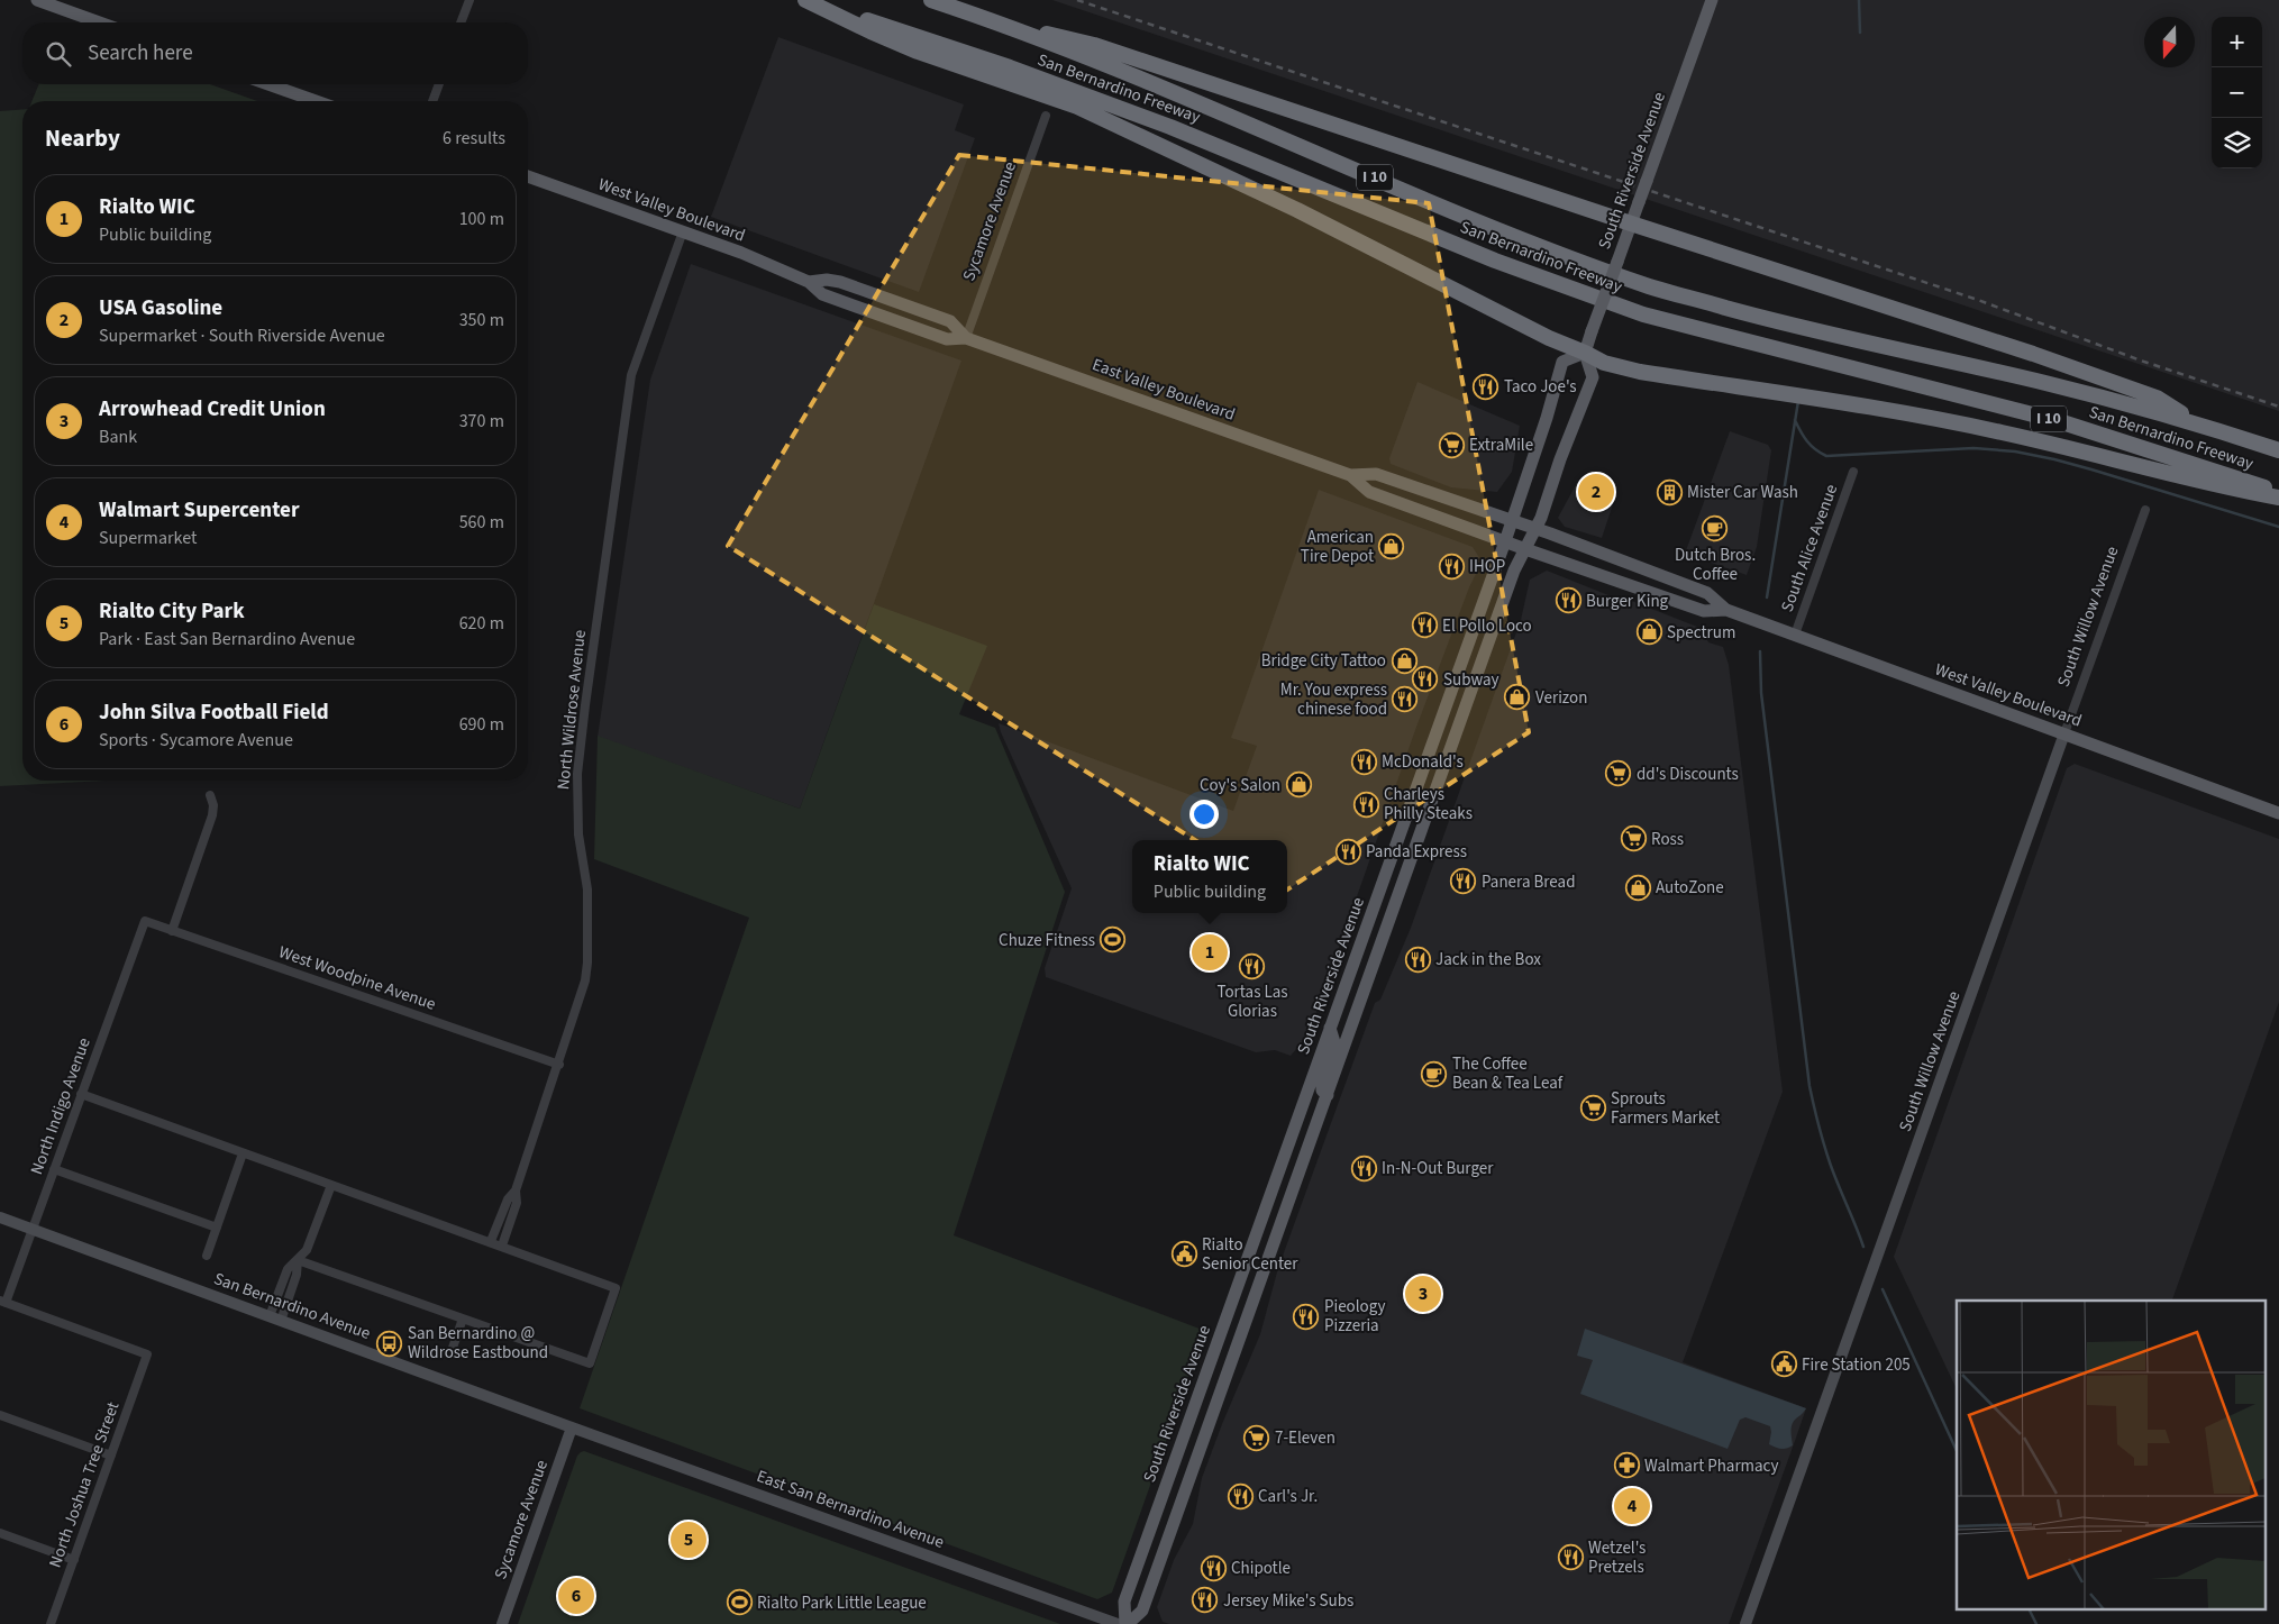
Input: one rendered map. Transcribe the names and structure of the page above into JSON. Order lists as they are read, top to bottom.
{
  "streets": {
    "highway": ["San Bernardino Freeway", "I 10"],
    "main road": [
      "South Riverside Avenue",
      "West Valley Boulevard",
      "Sycamore Avenue",
      "East Valley Boulevard",
      "South Willow Avenue",
      "San Bernardino Avenue",
      "East San Bernardino Avenue"
    ],
    "street": [
      "South Alice Avenue",
      "North Wildrose Avenue",
      "West Woodpine Avenue",
      "North Indigo Avenue",
      "North Joshua Tree Street"
    ]
  },
  "crossings": [
    ["South Riverside Avenue", "West Valley Boulevard"],
    ["South Riverside Avenue", "East Valley Boulevard"],
    ["West Valley Boulevard", "Sycamore Avenue"],
    ["West Valley Boulevard", "East Valley Boulevard"],
    ["West Valley Boulevard", "South Alice Avenue"],
    ["West Valley Boulevard", "South Willow Avenue"],
    ["West Valley Boulevard", "North Wildrose Avenue"],
    ["Sycamore Avenue", "East Valley Boulevard"],
    ["Sycamore Avenue", "San Bernardino Avenue"],
    ["Sycamore Avenue", "East San Bernardino Avenue"],
    ["North Wildrose Avenue", "West Woodpine Avenue"],
    ["West Woodpine Avenue", "North Indigo Avenue"],
    ["North Indigo Avenue", "San Bernardino Avenue"],
    ["North Indigo Avenue", "North Joshua Tree Street"],
    ["San Bernardino Avenue", "East San Bernardino Avenue"]
  ],
  "places": {
    "restaurant": [
      "Taco Joe's",
      "IHOP",
      "Burger King",
      "El Pollo Loco",
      "Subway",
      "Mr. You express chinese food",
      "McDonald's",
      "Charleys Philly Steaks",
      "Panda Express",
      "Panera Bread",
      "Jack in the Box",
      "Tortas Las Glorias",
      "In-N-Out Burger",
      "Pieology Pizzeria",
      "Carl's Jr.",
      "Wetzel's Pretzels",
      "Chipotle",
      "Jersey Mike's Subs"
    ],
    "supermarket": [
      "ExtraMile",
      "dd's Discounts",
      "Ross",
      "Sprouts Farmers Market",
      "7-Eleven"
    ],
    "building": ["Mister Car Wash"],
    "cafe": ["Dutch Bros. Coffee", "The Coffee Bean & Tea Leaf"],
    "shop": [
      "American Tire Depot",
      "Spectrum",
      "Bridge City Tattoo",
      "Verizon",
      "Coy's Salon",
      "AutoZone"
    ],
    "sports": ["Chuze Fitness", "Rialto Park Little League"],
    "public building": ["Rialto Senior Center", "Fire Station 205"],
    "bus stop": ["San Bernardino @ Wildrose Eastbound"],
    "pharmacy": ["Walmart Pharmacy"]
  },
  "north": "bottom",
  "page": {
    "map_buttons": ["+", "−"],
    "search": "Search here",
    "heading": ["Nearby", "6 results"],
    "list": [
      {
        "mark": "1",
        "name": "Rialto WIC",
        "note": "Public building",
        "value": "100 m"
      },
      {
        "mark": "2",
        "name": "USA Gasoline",
        "note": "Supermarket · South Riverside Avenue",
        "value": "350 m"
      },
      {
        "mark": "3",
        "name": "Arrowhead Credit Union",
        "note": "Bank",
        "value": "370 m"
      },
      {
        "mark": "4",
        "name": "Walmart Supercenter",
        "note": "Supermarket",
        "value": "560 m"
      },
      {
        "mark": "5",
        "name": "Rialto City Park",
        "note": "Park · East San Bernardino Avenue",
        "value": "620 m"
      },
      {
        "mark": "6",
        "name": "John Silva Football Field",
        "note": "Sports · Sycamore Avenue",
        "value": "690 m"
      }
    ],
    "pins": [
      "2",
      "1",
      "3",
      "4",
      "5",
      "6"
    ],
    "popup": ["Rialto WIC", "Public building"]
  }
}
